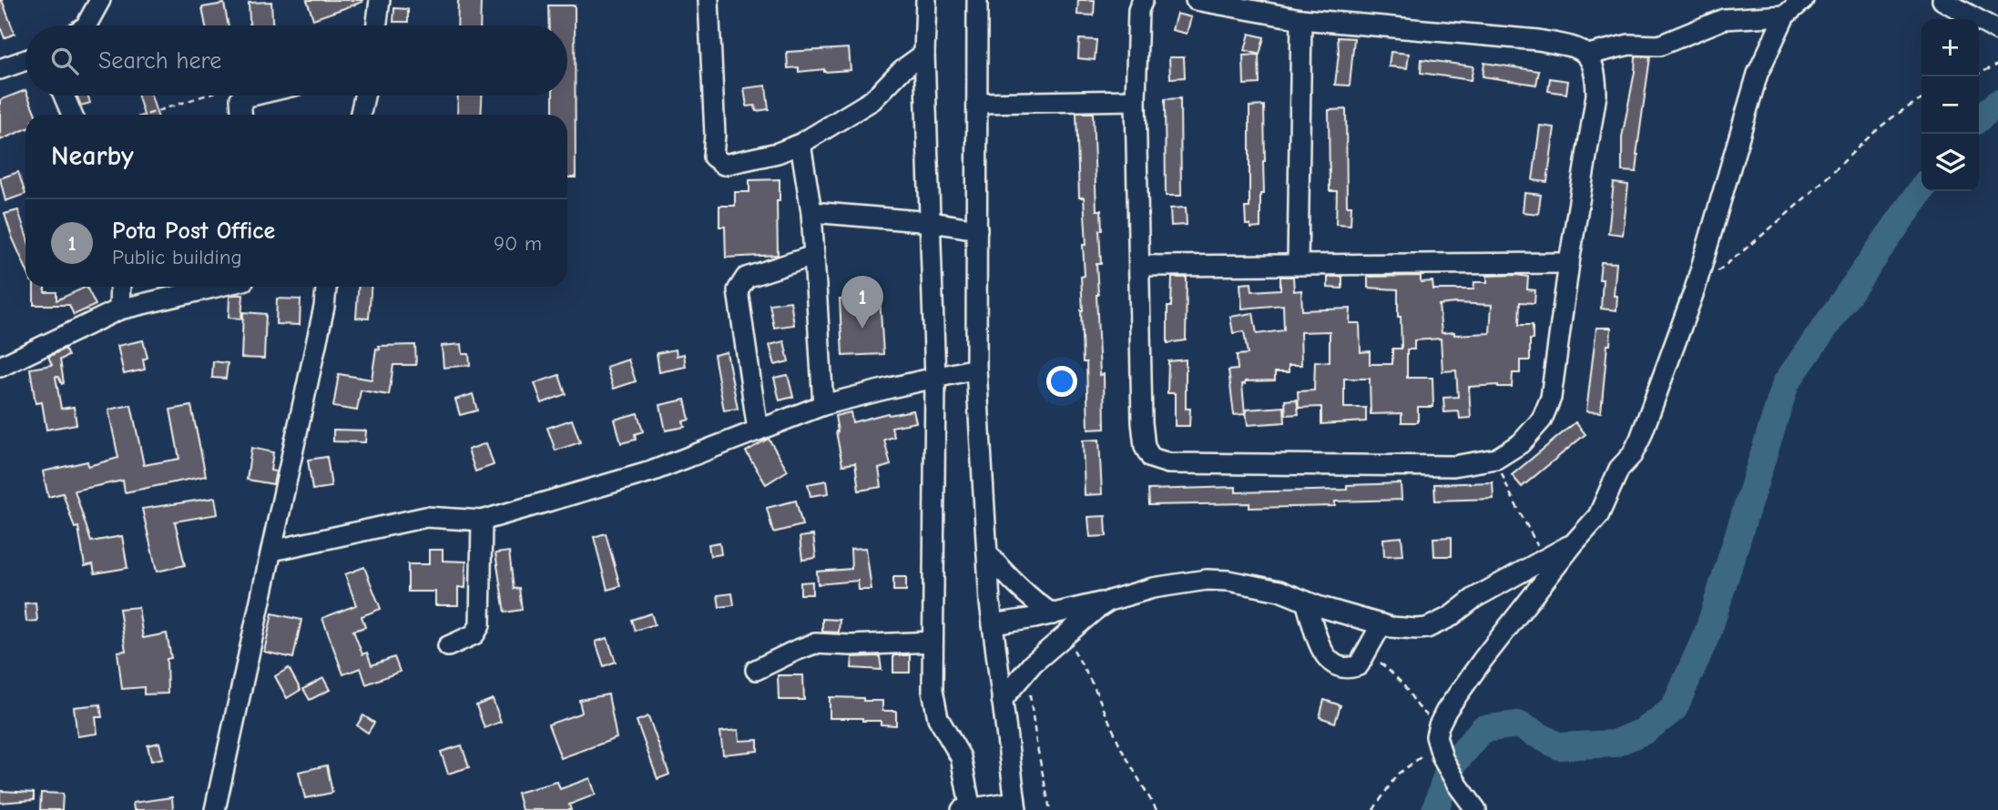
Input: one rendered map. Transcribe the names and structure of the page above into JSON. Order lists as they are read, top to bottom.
{
  "page": {
    "map_buttons": ["+", "−"],
    "search": "Search here",
    "heading": "Nearby",
    "list": [
      {
        "mark": "1",
        "name": "Pota Post Office",
        "note": "Public building",
        "value": "90 m"
      }
    ],
    "pins": "1"
  }
}
